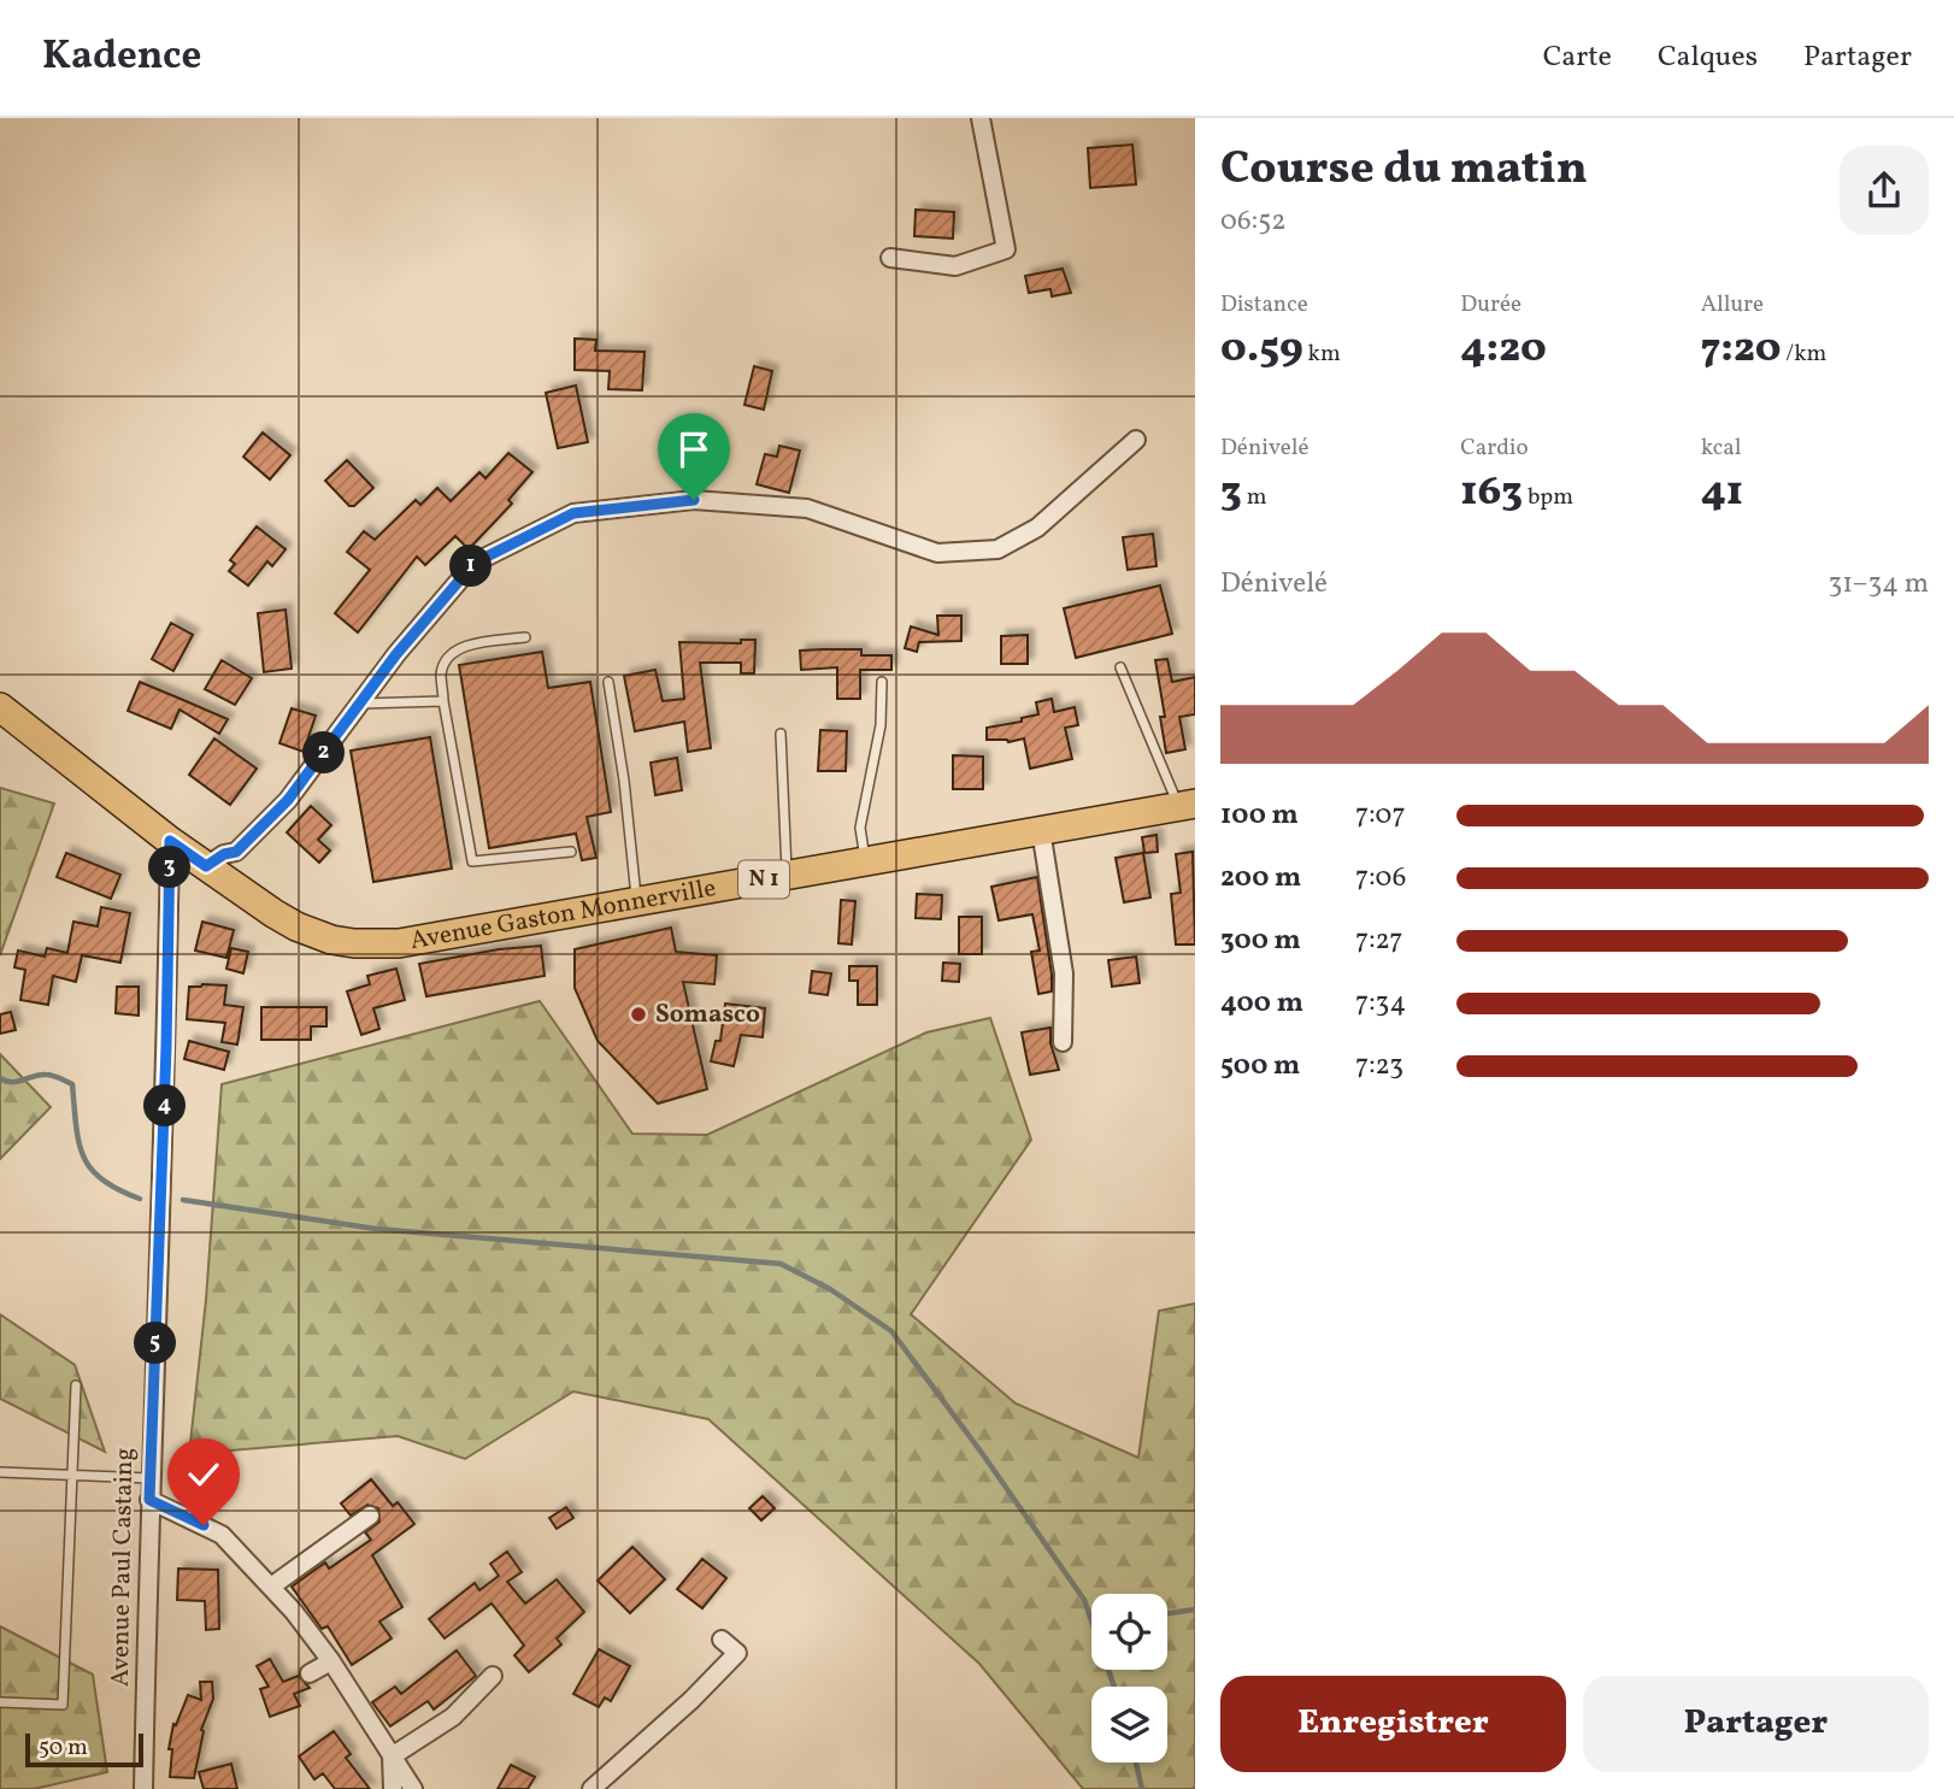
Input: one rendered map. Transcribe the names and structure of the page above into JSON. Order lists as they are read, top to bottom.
{
  "streets": {
    "main road": ["N 1", "Avenue Gaston Monnerville"],
    "street": ["Avenue Paul Castaing"]
  },
  "crossings": [
    ["Avenue Gaston Monnerville", "Avenue Paul Castaing"]
  ],
  "places": ["Somasco"],
  "scale_bar": "50 m",
  "page": {
    "header": "Kadence",
    "nav": ["Carte", "Calques", "Partager"],
    "heading": ["Course du matin", "06:52"],
    "stats": [
      ["Distance", "0.59 km"],
      ["Durée", "4:20"],
      ["Allure", "7:20 /km"],
      ["Dénivelé", "3 m"],
      ["Cardio", "163 bpm"],
      ["kcal", "41"]
    ],
    "pins": [
      "1",
      "2",
      "3",
      "4",
      "5"
    ],
    "chart": ["Dénivelé", "31–34 m"],
    "list": [
      {
        "name": "100 m",
        "note": "7:07"
      },
      {
        "name": "200 m",
        "note": "7:06"
      },
      {
        "name": "300 m",
        "note": "7:27"
      },
      {
        "name": "400 m",
        "note": "7:34"
      },
      {
        "name": "500 m",
        "note": "7:23"
      }
    ],
    "buttons": ["Enregistrer", "Partager"],
    "scale": "50 m"
  }
}
